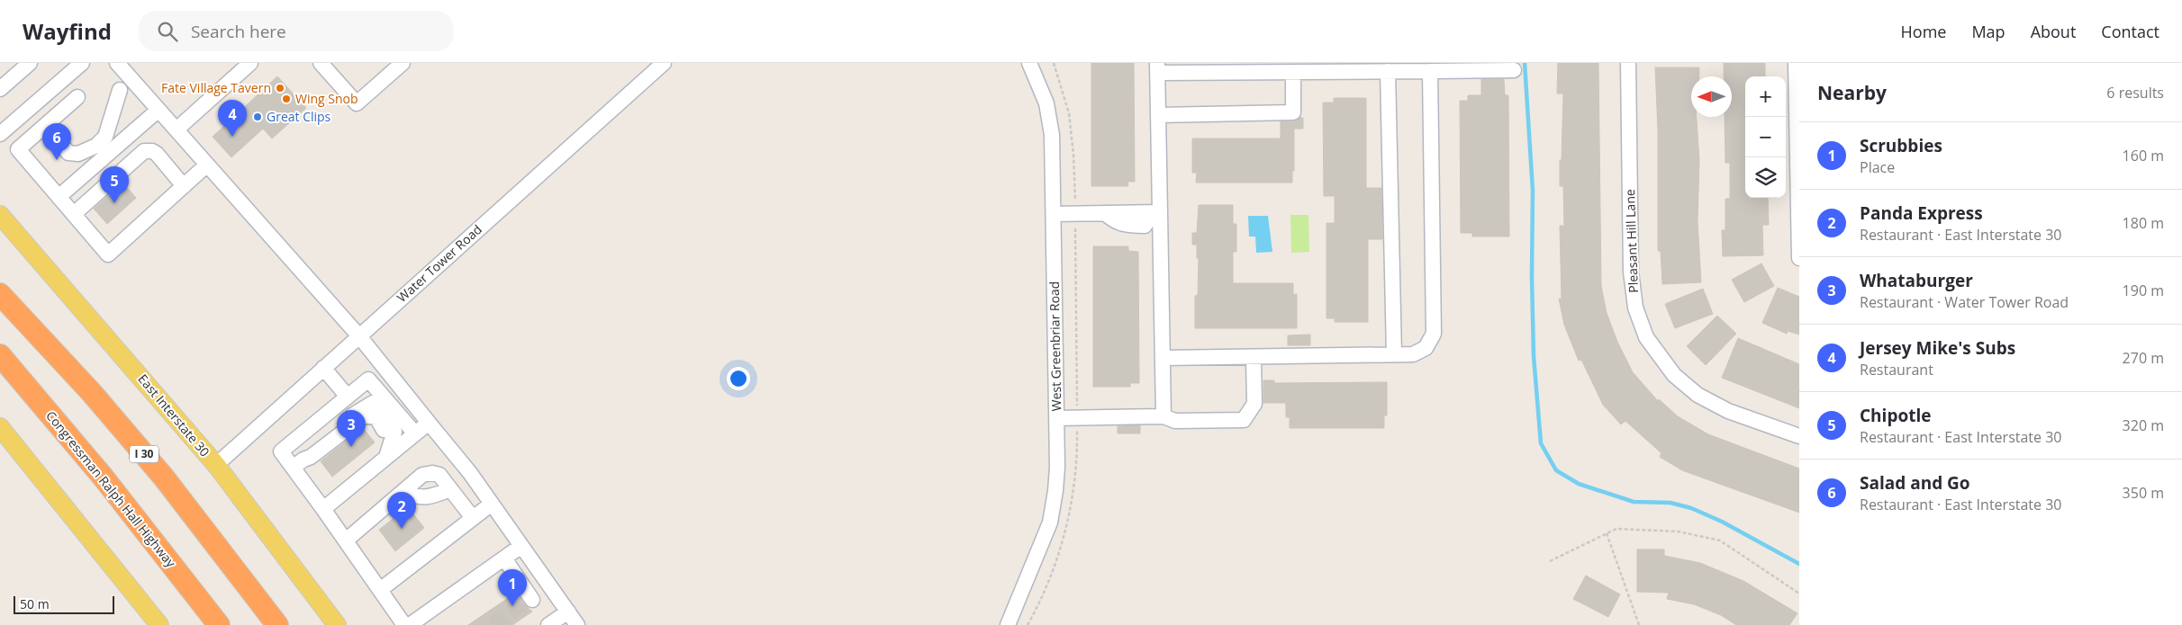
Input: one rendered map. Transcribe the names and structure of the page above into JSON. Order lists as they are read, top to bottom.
{
  "streets": {
    "highway": ["I 30", "Congressman Ralph Hall Highway"],
    "main road": ["East Interstate 30"],
    "street": ["Pleasant Hill Lane", "Water Tower Road", "West Greenbriar Road"]
  },
  "crossings": [
    ["Water Tower Road", "East Interstate 30"]
  ],
  "places": ["Fate Village Tavern", "Wing Snob", "Great Clips"],
  "scale_bar": "50 m",
  "north": "left",
  "page": {
    "header": "Wayfind",
    "search": "Search here",
    "nav": [
      "Home",
      "Map",
      "About",
      "Contact"
    ],
    "heading": ["Nearby", "6 results"],
    "map_buttons": ["+", "−"],
    "pins": [
      "4",
      "6",
      "5",
      "3",
      "2",
      "1"
    ],
    "list": [
      {
        "mark": "1",
        "name": "Scrubbies",
        "note": "Place",
        "value": "160 m"
      },
      {
        "mark": "2",
        "name": "Panda Express",
        "note": "Restaurant · East Interstate 30",
        "value": "180 m"
      },
      {
        "mark": "3",
        "name": "Whataburger",
        "note": "Restaurant · Water Tower Road",
        "value": "190 m"
      },
      {
        "mark": "4",
        "name": "Jersey Mike's Subs",
        "note": "Restaurant",
        "value": "270 m"
      },
      {
        "mark": "5",
        "name": "Chipotle",
        "note": "Restaurant · East Interstate 30",
        "value": "320 m"
      },
      {
        "mark": "6",
        "name": "Salad and Go",
        "note": "Restaurant · East Interstate 30",
        "value": "350 m"
      }
    ],
    "scale": "50 m"
  }
}
